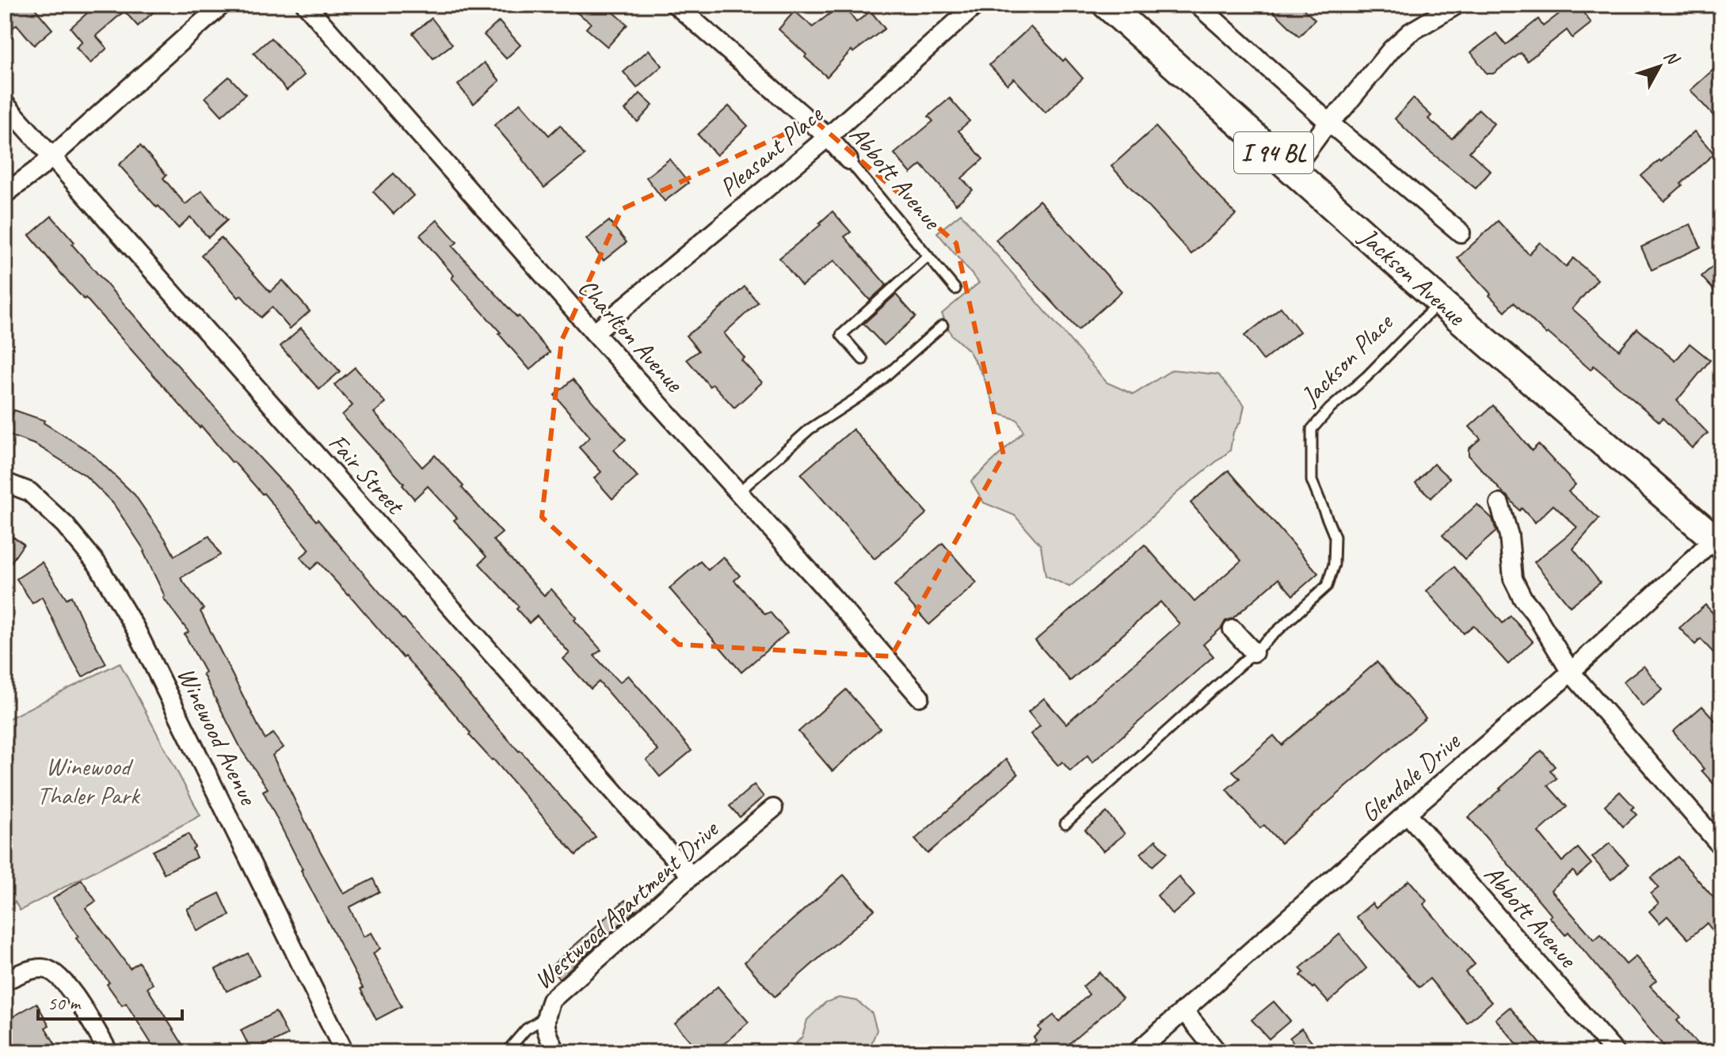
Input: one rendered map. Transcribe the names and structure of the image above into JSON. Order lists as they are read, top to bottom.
{
  "streets": {
    "main road": ["I 94 BL", "Jackson Avenue"],
    "street": [
      "Pleasant Place",
      "Abbott Avenue",
      "Charlton Avenue",
      "Fair Street",
      "Winewood Avenue",
      "Glendale Drive",
      "Westwood Apartment Drive"
    ],
    "lane": ["Jackson Place"]
  },
  "crossings": [
    ["Pleasant Place", "Abbott Avenue"],
    ["Pleasant Place", "Charlton Avenue"],
    ["Abbott Avenue", "Glendale Drive"],
    ["Jackson Avenue", "Jackson Place"],
    ["Jackson Avenue", "Glendale Drive"],
    ["Fair Street", "Westwood Apartment Drive"]
  ],
  "parks": ["Winewood Thaler Park"],
  "scale_bar": "50 m",
  "north": "top right"
}
